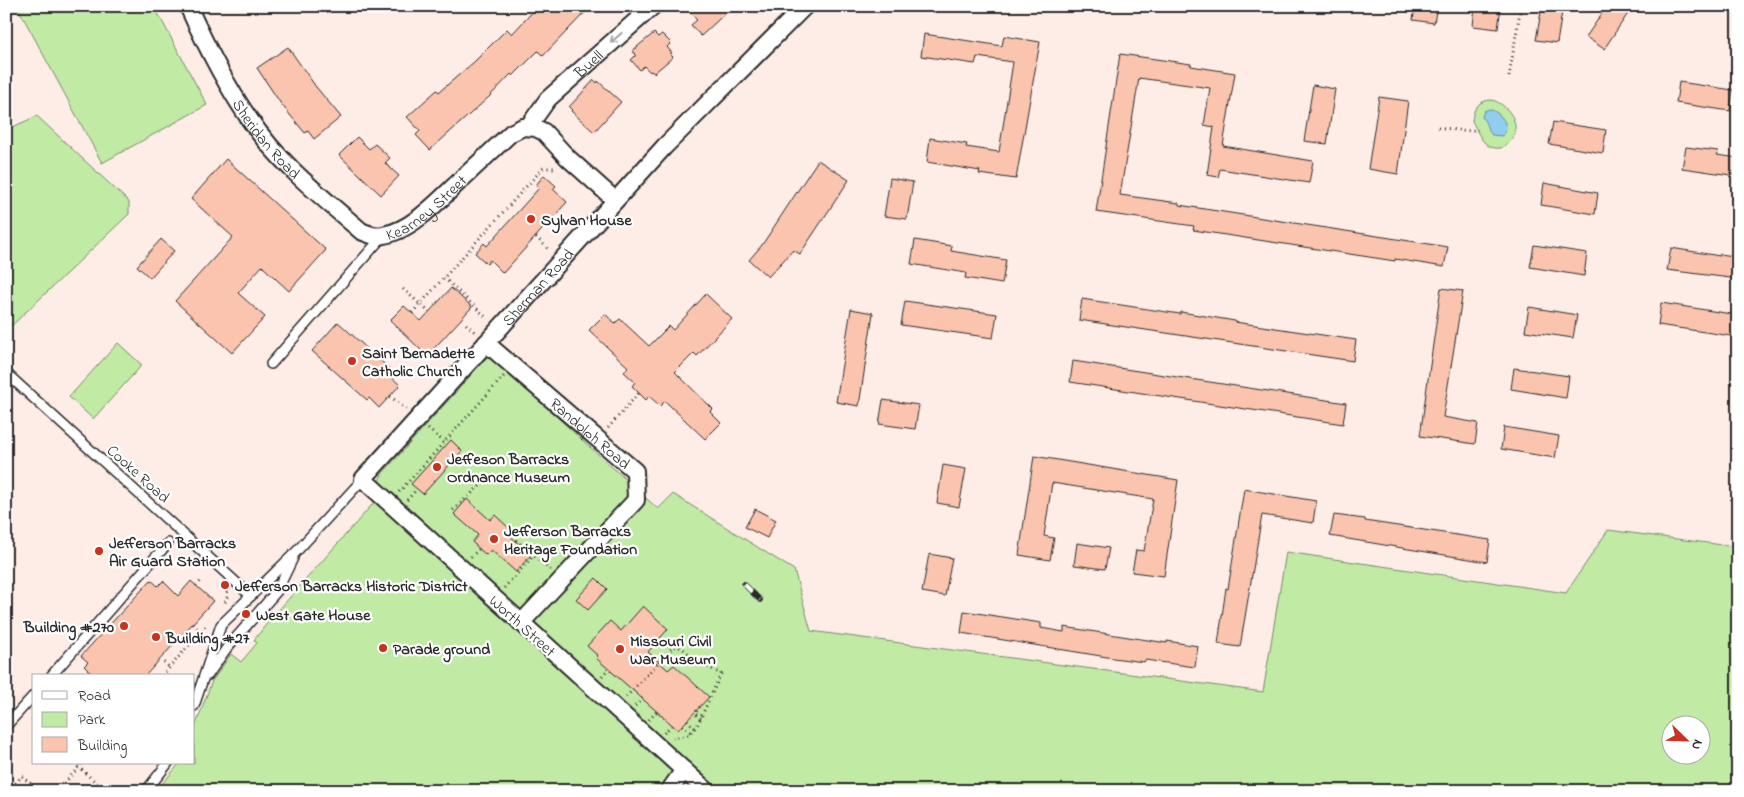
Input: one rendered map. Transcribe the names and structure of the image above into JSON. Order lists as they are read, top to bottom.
{
  "streets": {
    "street": [
      "Buell",
      "Sheridan Road",
      "Kearney Street",
      "Sherman Road",
      "Randolph Road",
      "Worth Street"
    ],
    "lane": ["Cooke Road"]
  },
  "crossings": [
    ["Buell", "Kearney Street"],
    ["Sheridan Road", "Kearney Street"],
    ["Sherman Road", "Randolph Road"],
    ["Sherman Road", "Worth Street"],
    ["Randolph Road", "Worth Street"]
  ],
  "one_way": ["Buell"],
  "places": [
    "Sylvan House",
    "Saint Bernadette Catholic Church",
    "Jeffeson Barracks Ordnance Museum",
    "Jefferson Barracks Heritage Foundation",
    "Jefferson Barracks Air Guard Station",
    "Jefferson Barracks Historic District",
    "West Gate House",
    "Building #270",
    "Building #27",
    "Parade ground",
    "Missouri Civil War Museum"
  ],
  "legend": ["Road", "Park", "Building"],
  "north": "bottom right"
}
